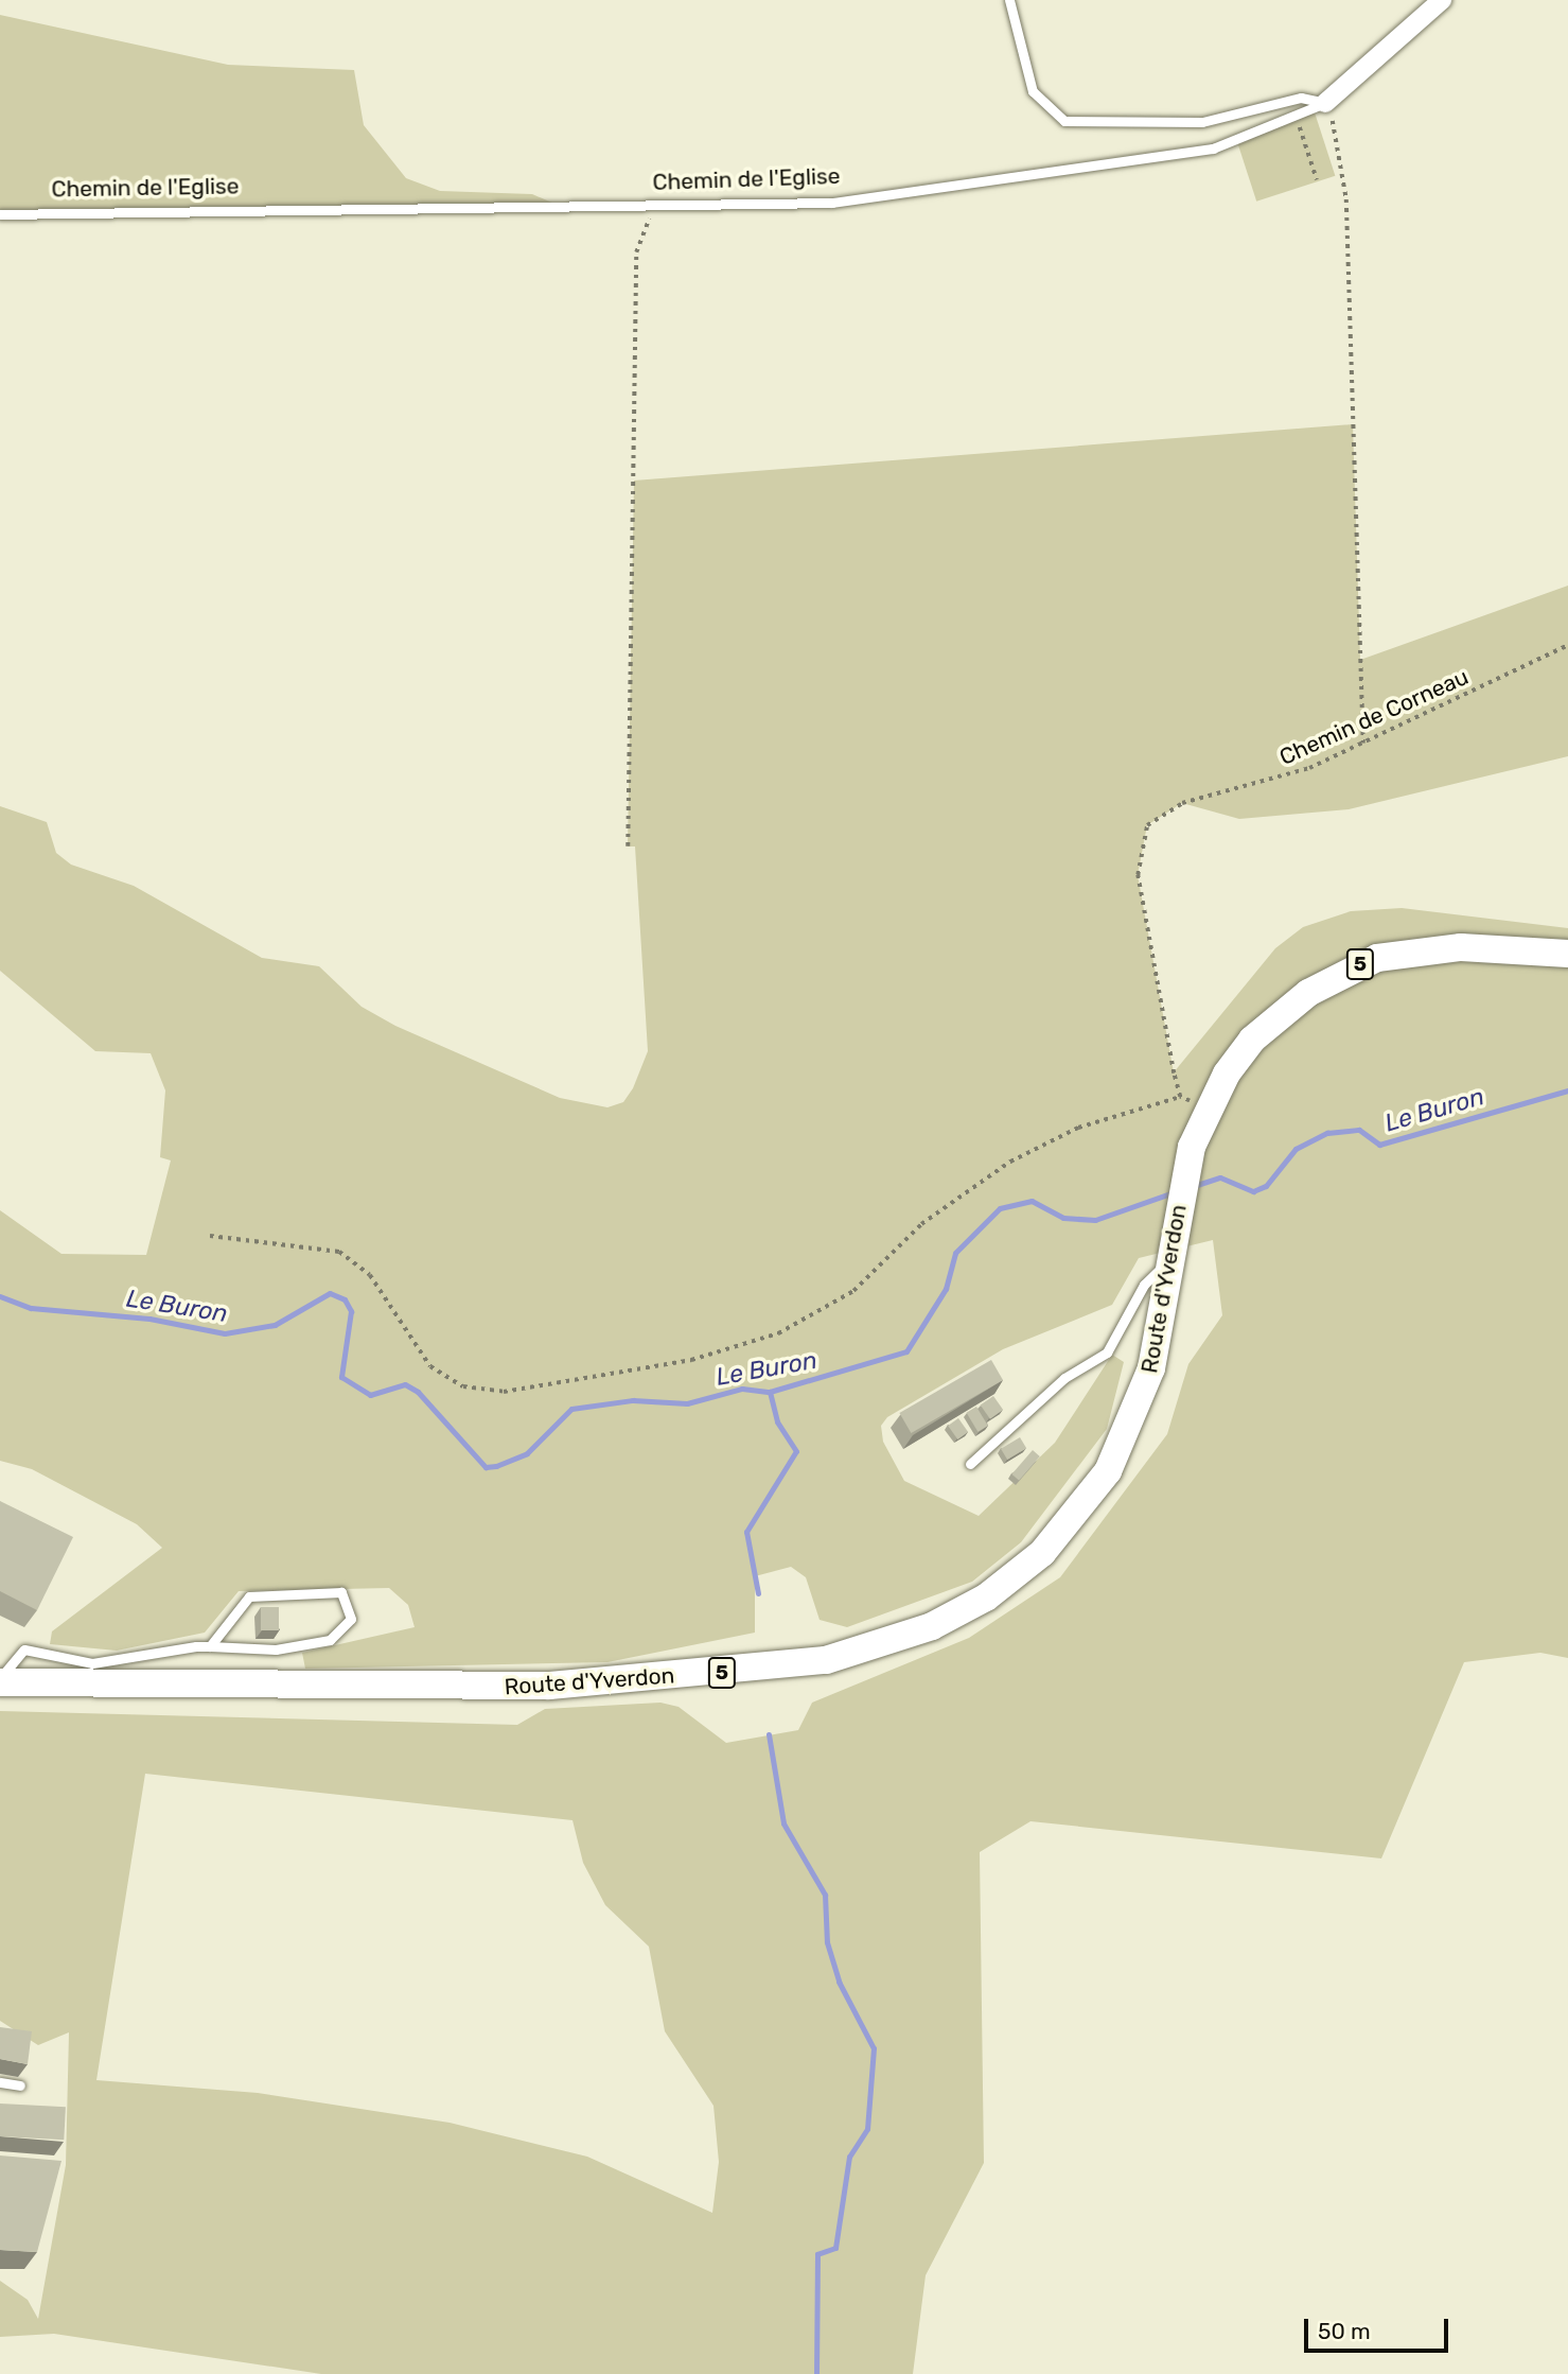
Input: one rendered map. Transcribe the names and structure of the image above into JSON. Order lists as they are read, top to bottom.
{
  "streets": {
    "main road": ["5", "Route d'Yverdon"],
    "street": ["Chemin de l'Eglise"],
    "path": ["Chemin de Corneau"]
  },
  "water": ["Le Buron"],
  "scale_bar": "50 m"
}
